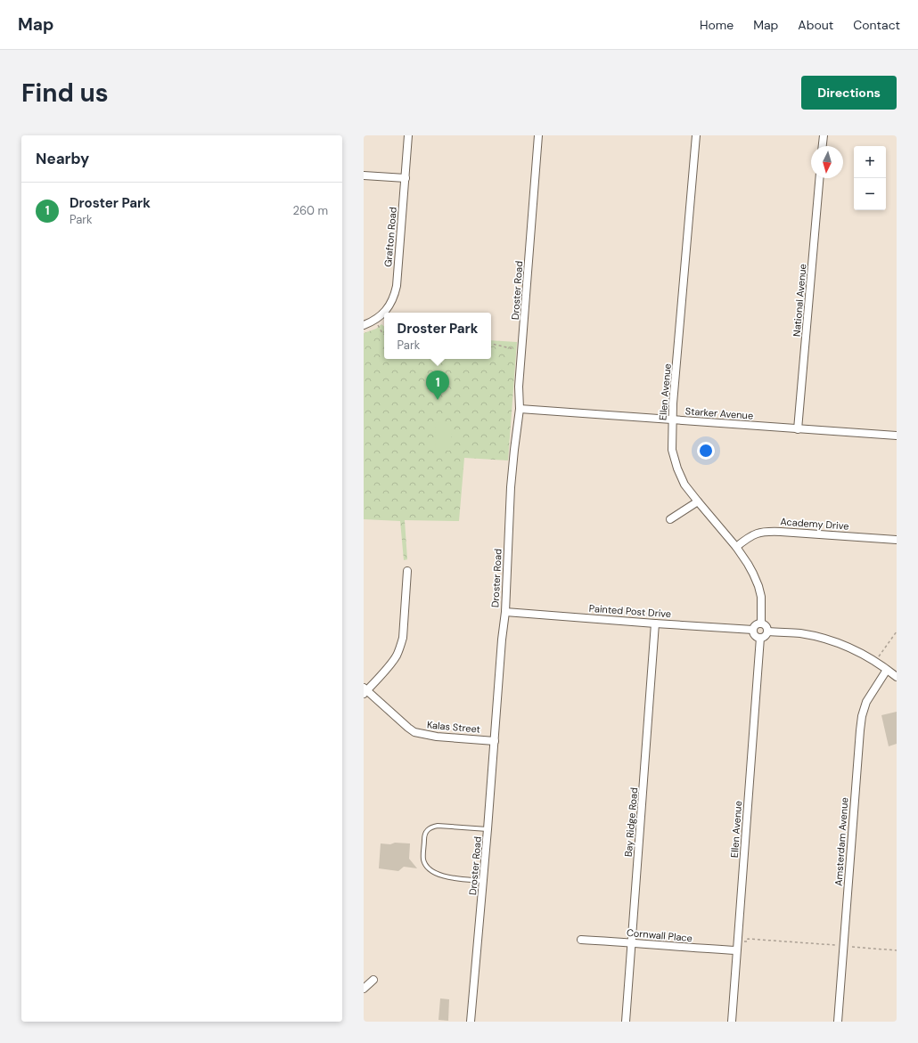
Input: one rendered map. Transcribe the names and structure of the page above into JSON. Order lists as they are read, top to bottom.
{
  "streets": {
    "street": [
      "Grafton Road",
      "Droster Road",
      "National Avenue",
      "Ellen Avenue",
      "Starker Avenue",
      "Academy Drive",
      "Painted Post Drive",
      "Kalas Street",
      "Bay Ridge Road",
      "Amsterdam Avenue",
      "Cornwall Place"
    ]
  },
  "crossings": [
    ["Droster Road", "Starker Avenue"],
    ["Droster Road", "Painted Post Drive"],
    ["Droster Road", "Kalas Street"],
    ["National Avenue", "Starker Avenue"],
    ["Ellen Avenue", "Starker Avenue"],
    ["Ellen Avenue", "Academy Drive"],
    ["Ellen Avenue", "Painted Post Drive"],
    ["Ellen Avenue", "Cornwall Place"],
    ["Painted Post Drive", "Bay Ridge Road"],
    ["Bay Ridge Road", "Cornwall Place"]
  ],
  "north": "bottom",
  "page": {
    "header": "Map",
    "nav": [
      "Home",
      "Map",
      "About",
      "Contact"
    ],
    "buttons": "Directions",
    "title": "Find us",
    "heading": "Nearby",
    "map_buttons": ["+", "−"],
    "list": [
      {
        "mark": "1",
        "name": "Droster Park",
        "note": "Park",
        "value": "260 m"
      }
    ],
    "popup": ["Droster Park", "Park"],
    "pins": "1"
  }
}
